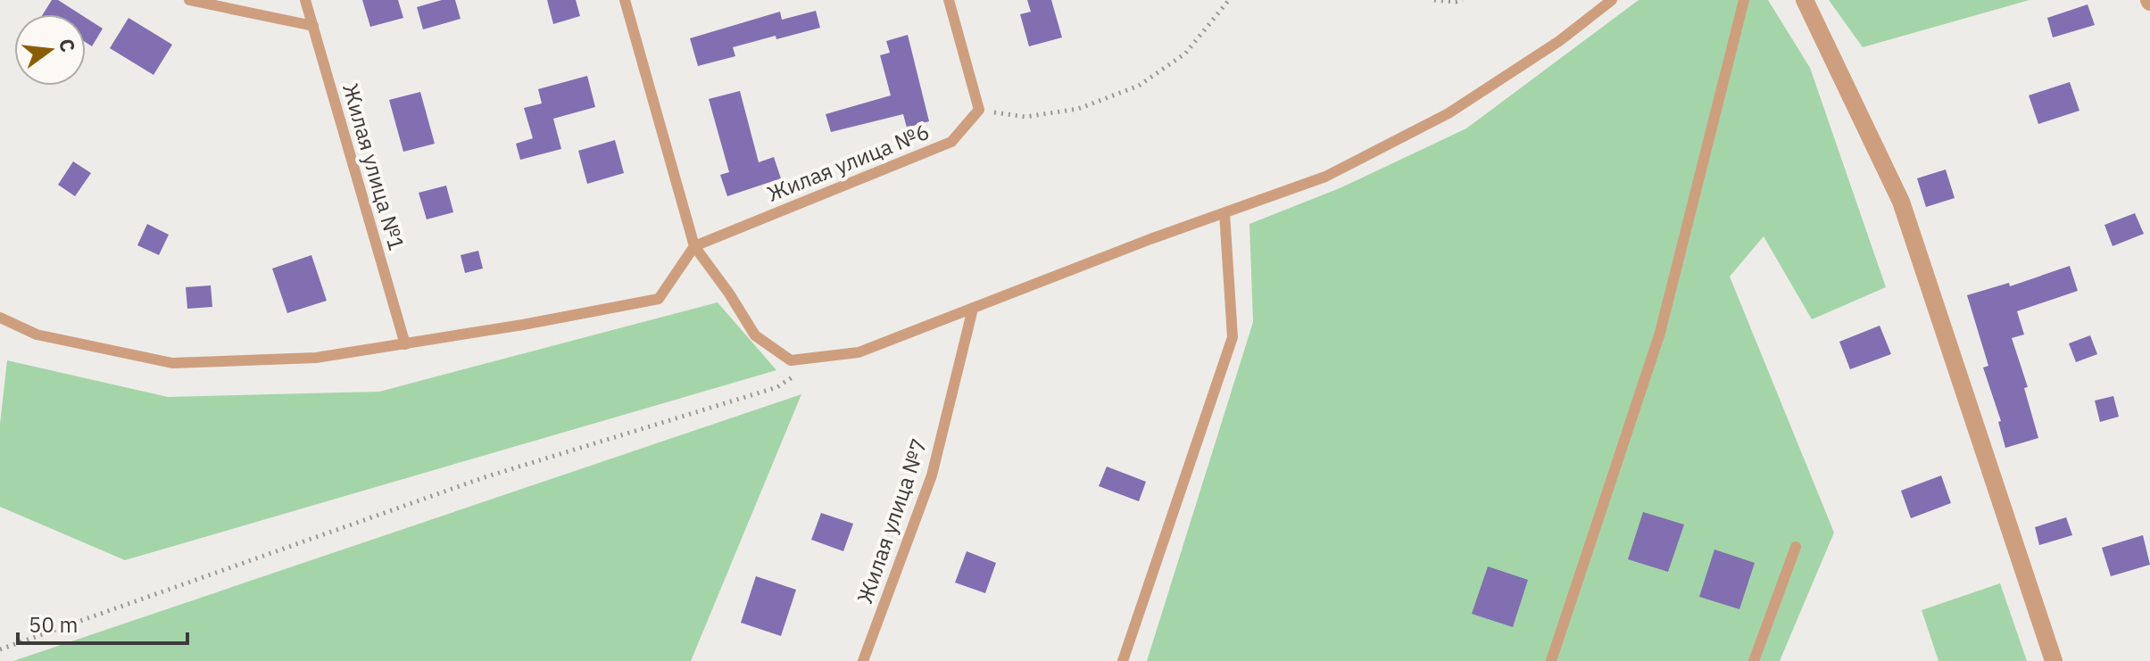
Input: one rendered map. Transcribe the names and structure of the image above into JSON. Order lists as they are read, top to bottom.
{
  "streets": {
    "lane": ["Жилая улица №6", "Жилая улица №1", "Жилая улица №7"]
  },
  "scale_bar": "50 m",
  "north": "right"
}
